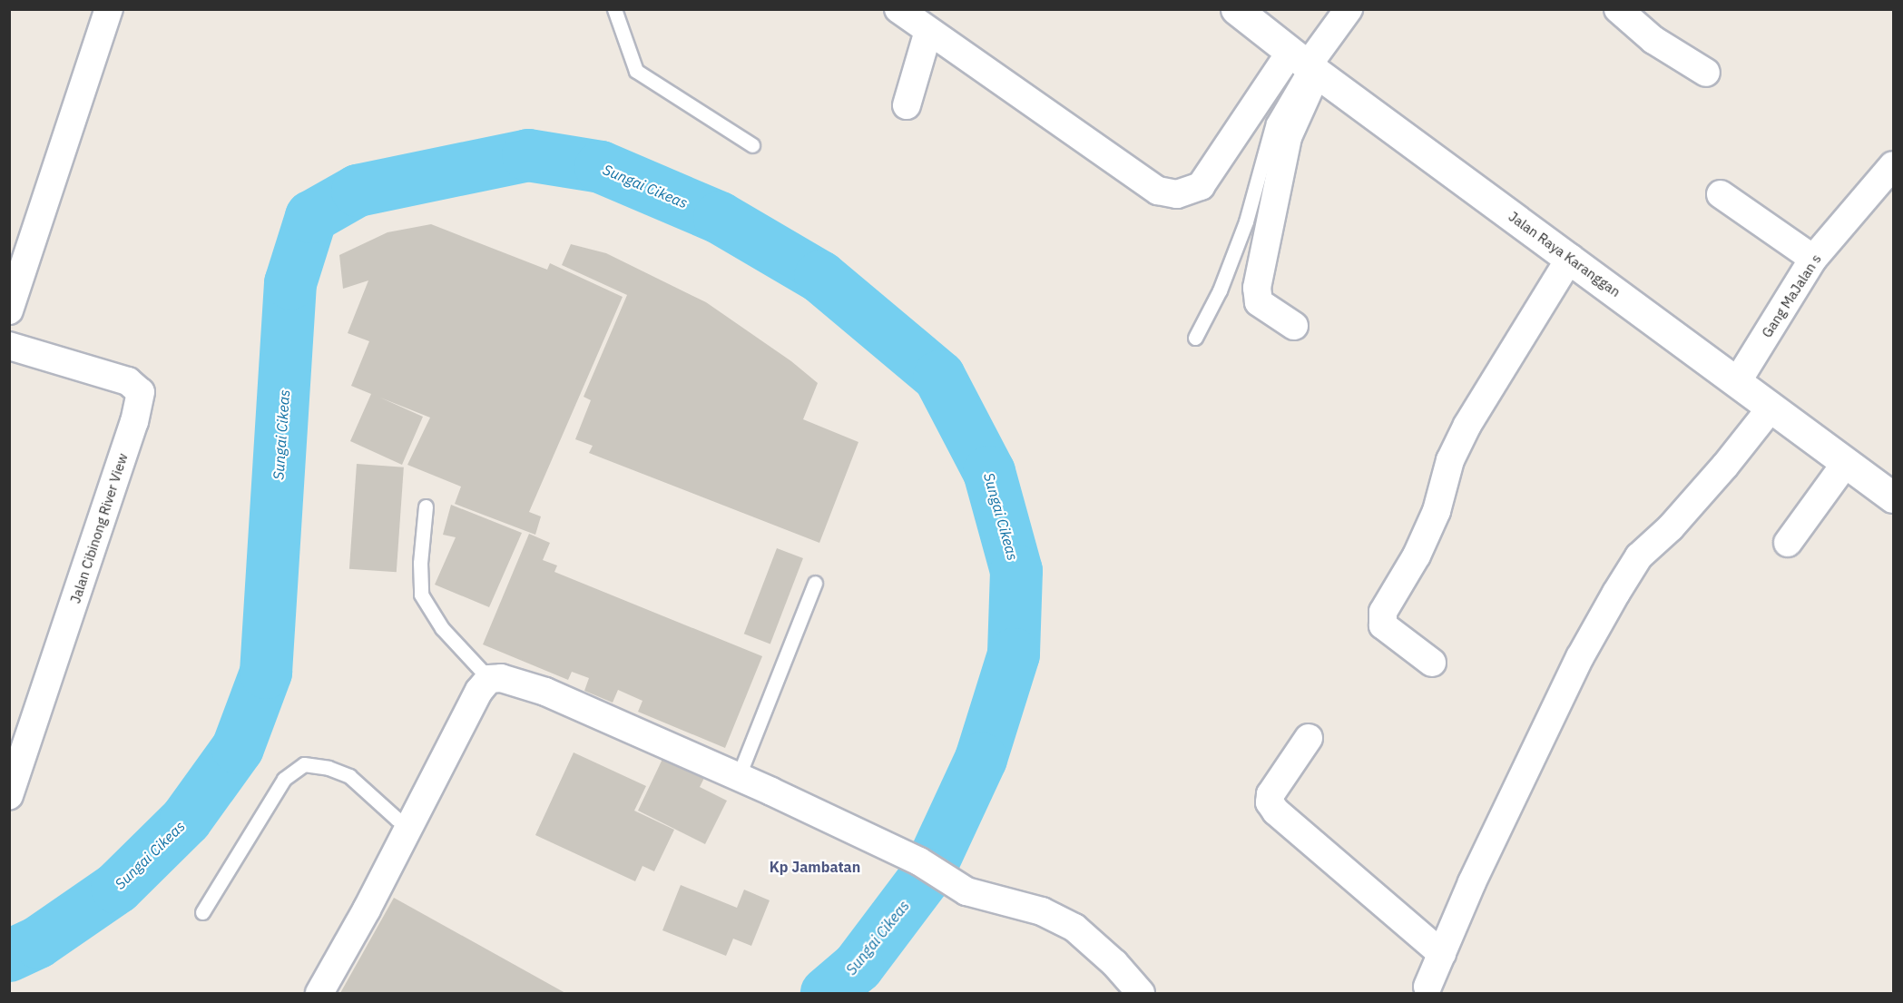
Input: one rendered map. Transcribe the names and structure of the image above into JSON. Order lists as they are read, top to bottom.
{
  "streets": {
    "street": ["Jalan Raya Karanggan", "Gang MaJalan s", "Jalan Cibinong River View"]
  },
  "crossings": [
    ["Jalan Raya Karanggan", "Gang MaJalan s"]
  ],
  "districts": ["Kp Jambatan"],
  "water": ["Sungai Cikeas"]
}
